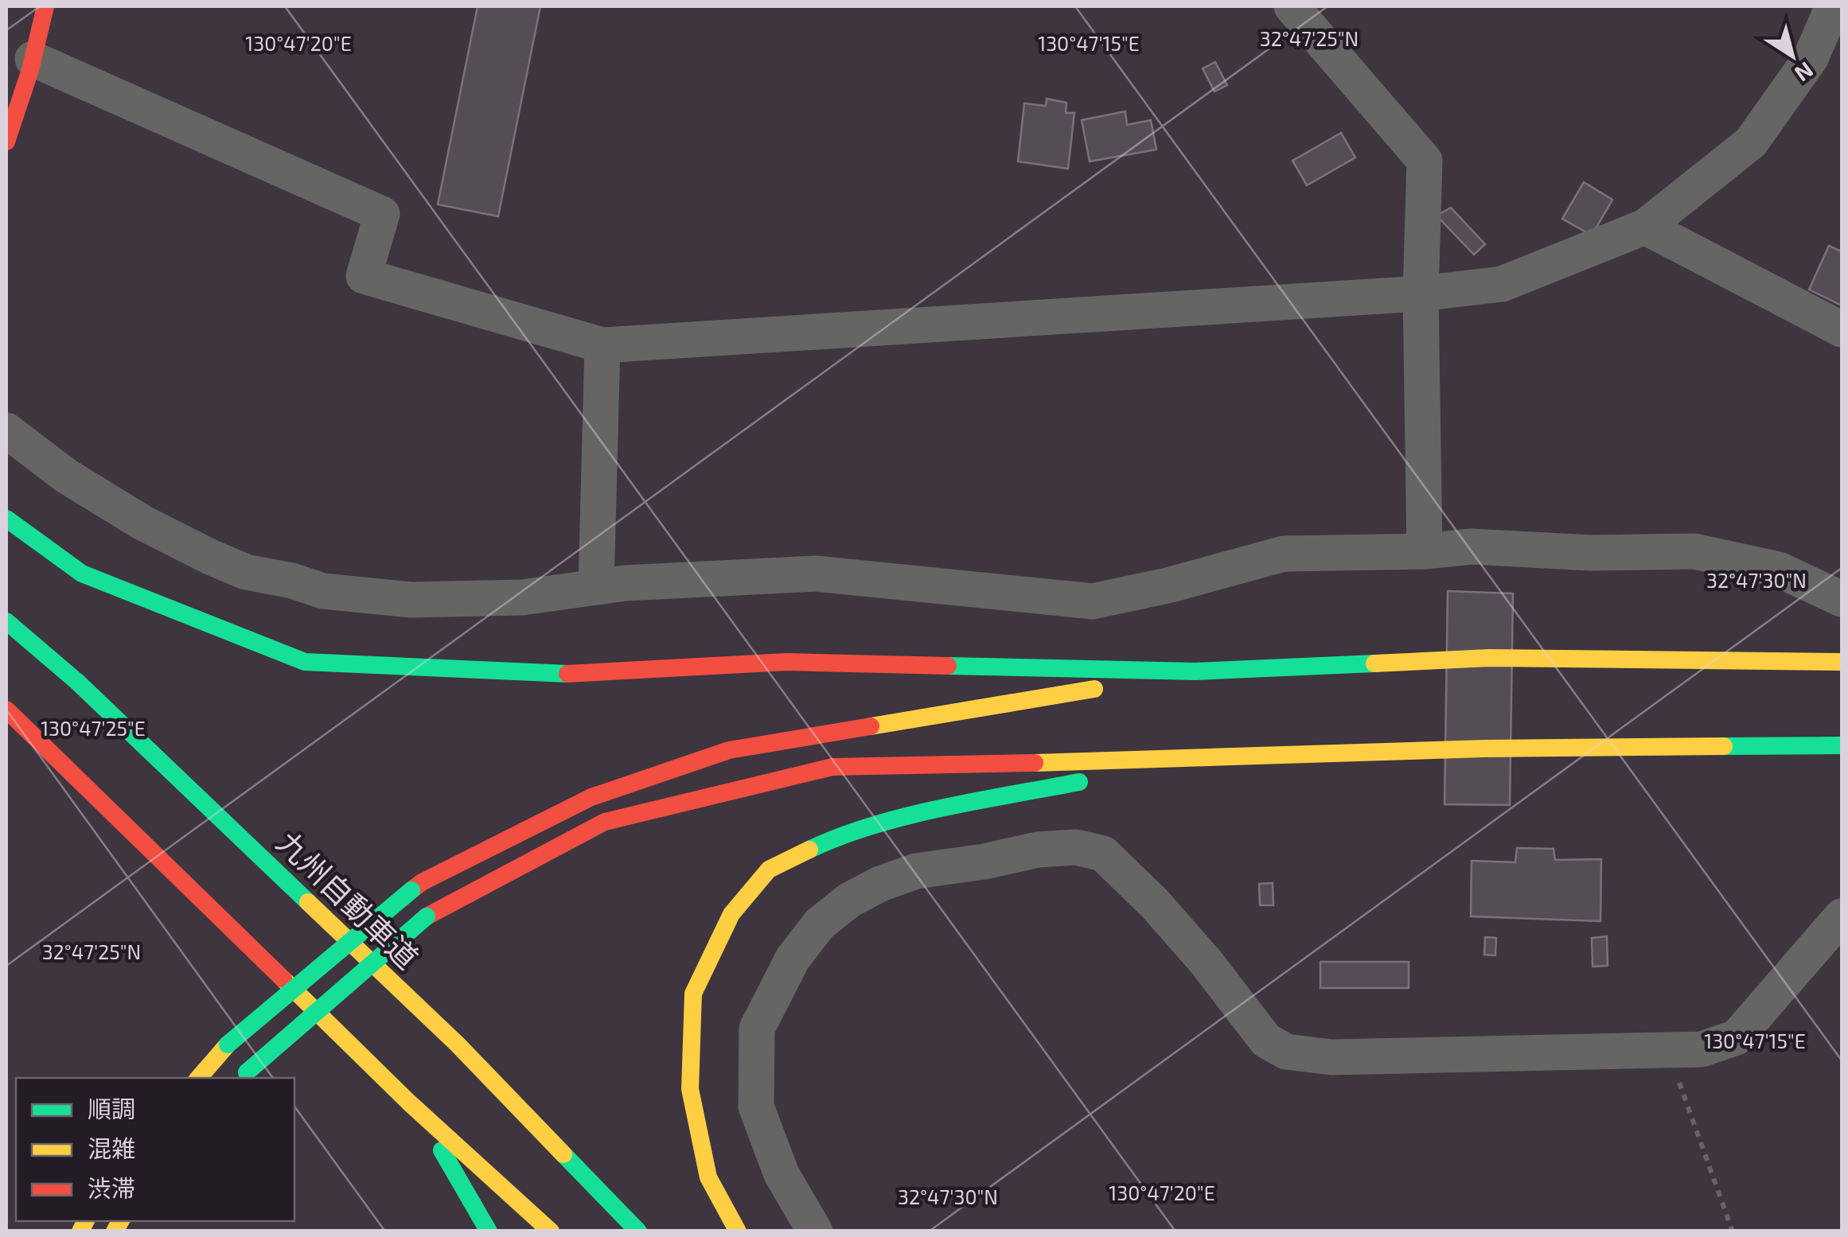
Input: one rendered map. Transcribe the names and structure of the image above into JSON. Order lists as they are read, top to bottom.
{
  "streets": {
    "main road": ["九州自動車道"]
  },
  "legend": ["順調", "混雑", "渋滞"],
  "north": "bottom right",
  "coordinates": [
    "32°47'25\"N",
    "130°47'20\"E",
    "130°47'15\"E",
    "32°47'30\"N",
    "130°47'25\"E"
  ]
}
